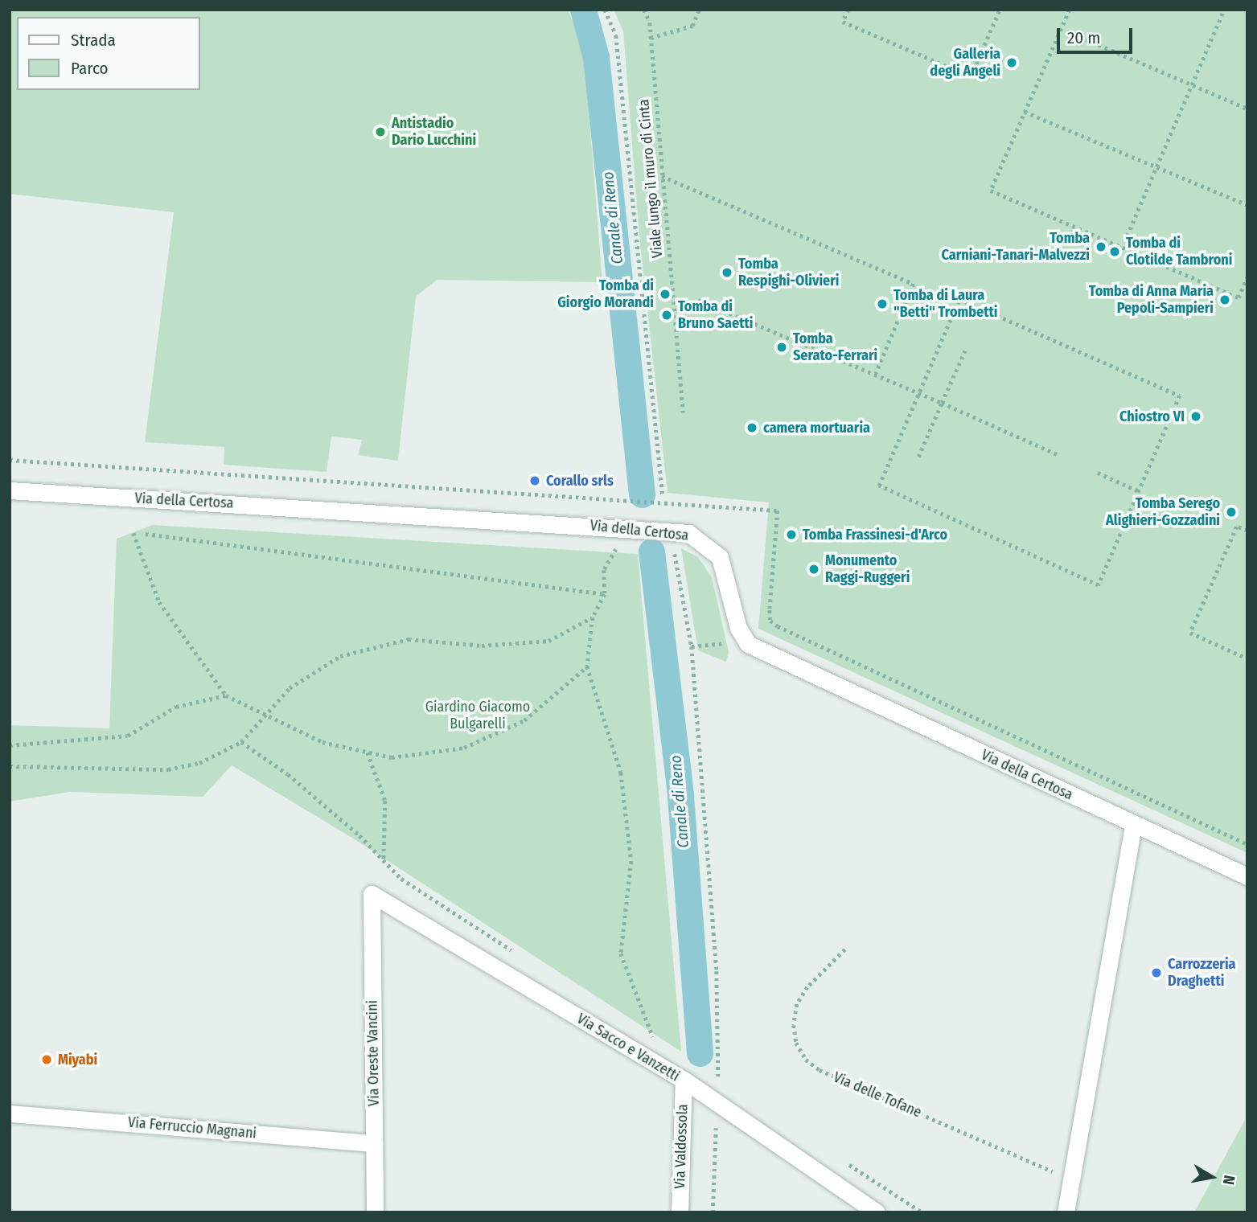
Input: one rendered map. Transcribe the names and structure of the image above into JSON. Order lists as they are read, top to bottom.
{
  "streets": {
    "street": [
      "Via della Certosa",
      "Via Sacco e Vanzetti",
      "Via Oreste Vancini",
      "Via Ferruccio Magnani",
      "Via Valdossola"
    ],
    "path": ["Viale lungo il muro di Cinta", "Via delle Tofane"]
  },
  "crossings": [
    ["Via Sacco e Vanzetti", "Via Oreste Vancini"],
    ["Via Sacco e Vanzetti", "Via Valdossola"],
    ["Via Oreste Vancini", "Via Ferruccio Magnani"]
  ],
  "water": ["Canale di Reno"],
  "parks": ["Giardino Giacomo Bulgarelli"],
  "places": [
    "Galleria degli Angeli",
    "Antistadio Dario Lucchini",
    "Tomba Carniani-Tanari-Malvezzi",
    "Tomba di Clotilde Tambroni",
    "Tomba Respighi-Olivieri",
    "Tomba di Giorgio Morandi",
    "Tomba di Anna Maria Pepoli-Sampieri",
    "Tomba di Laura \"Betti\" Trombetti",
    "Tomba di Bruno Saetti",
    "Tomba Serato-Ferrari",
    "Chiostro VI",
    "camera mortuaria",
    "Corallo srls",
    "Tomba Serego Alighieri-Gozzadini",
    "Tomba Frassinesi-d'Arco",
    "Monumento Raggi-Ruggeri",
    "Carrozzeria Draghetti",
    "Miyabi"
  ],
  "legend": ["Strada", "Parco"],
  "scale_bar": "20 m",
  "north": "right"
}
